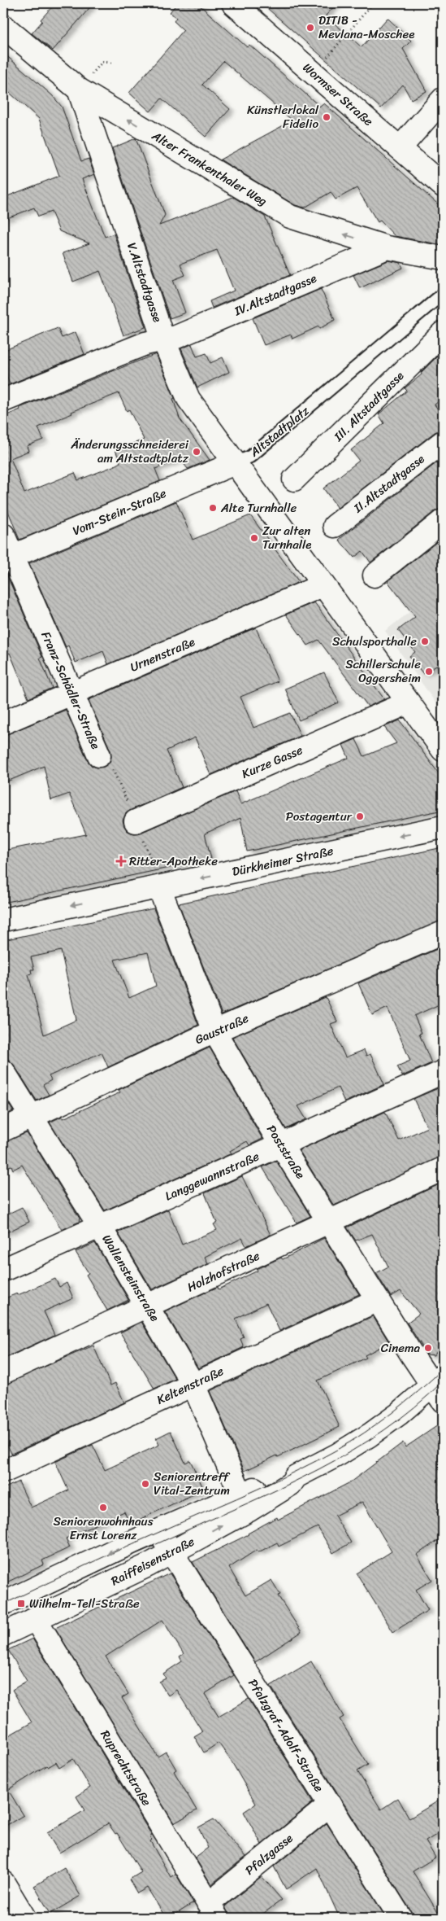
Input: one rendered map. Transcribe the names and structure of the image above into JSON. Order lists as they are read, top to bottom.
{
  "streets": {
    "street": [
      "Wormser Straße",
      "Alter Frankenthaler Weg",
      "V.Altstadtgasse",
      "IV.Altstadtgasse",
      "III. Altstadtgasse",
      "II.Altstadtgasse",
      "Vom-Stein-Straße",
      "Urnenstraße",
      "Franz-Schädler-Straße",
      "Kurze Gasse",
      "Dürkheimer Straße",
      "Gaustraße",
      "Poststraße",
      "Langgewannstraße",
      "Holzhofstraße",
      "Wallensteinstraße",
      "Keltenstraße",
      "Raiffeisenstraße",
      "Pfalzgraf-Adolf-Straße",
      "Ruprechtstraße",
      "Pfalzgasse"
    ],
    "lane": ["Altstadtplatz"]
  },
  "crossings": [
    ["Alter Frankenthaler Weg", "V.Altstadtgasse"],
    ["Alter Frankenthaler Weg", "IV.Altstadtgasse"],
    ["V.Altstadtgasse", "IV.Altstadtgasse"],
    ["V.Altstadtgasse", "Altstadtplatz"],
    ["V.Altstadtgasse", "Vom-Stein-Straße"],
    ["Altstadtplatz", "Vom-Stein-Straße"],
    ["Vom-Stein-Straße", "Franz-Schädler-Straße"],
    ["Urnenstraße", "Franz-Schädler-Straße"],
    ["Franz-Schädler-Straße", "Kurze Gasse"],
    ["Franz-Schädler-Straße", "Dürkheimer Straße"],
    ["Franz-Schädler-Straße", "Poststraße"],
    ["Dürkheimer Straße", "Poststraße"],
    ["Gaustraße", "Poststraße"],
    ["Gaustraße", "Wallensteinstraße"],
    ["Poststraße", "Langgewannstraße"],
    ["Poststraße", "Holzhofstraße"],
    ["Poststraße", "Keltenstraße"],
    ["Poststraße", "Raiffeisenstraße"],
    ["Langgewannstraße", "Wallensteinstraße"],
    ["Holzhofstraße", "Wallensteinstraße"],
    ["Wallensteinstraße", "Keltenstraße"],
    ["Wallensteinstraße", "Raiffeisenstraße"],
    ["Raiffeisenstraße", "Pfalzgraf-Adolf-Straße"],
    ["Raiffeisenstraße", "Ruprechtstraße"],
    ["Pfalzgraf-Adolf-Straße", "Pfalzgasse"],
    ["Ruprechtstraße", "Pfalzgasse"]
  ],
  "one_way": ["Alter Frankenthaler Weg", "Dürkheimer Straße"],
  "places": {
    "other": [
      "DITIB - Mevlana-Moschee",
      "Künstlerlokal Fidelio",
      "Änderungsschneiderei am Altstadtplatz",
      "Alte Turnhalle",
      "Zur alten Turnhalle",
      "Schulsporthalle",
      "Schillerschule Oggersheim",
      "Postagentur",
      "Cinema",
      "Seniorentreff Vital-Zentrum",
      "Seniorenwohnhaus Ernst Lorenz"
    ],
    "health": ["Ritter-Apotheke"],
    "transit": ["Wilhelm-Tell-Straße"]
  }
}
